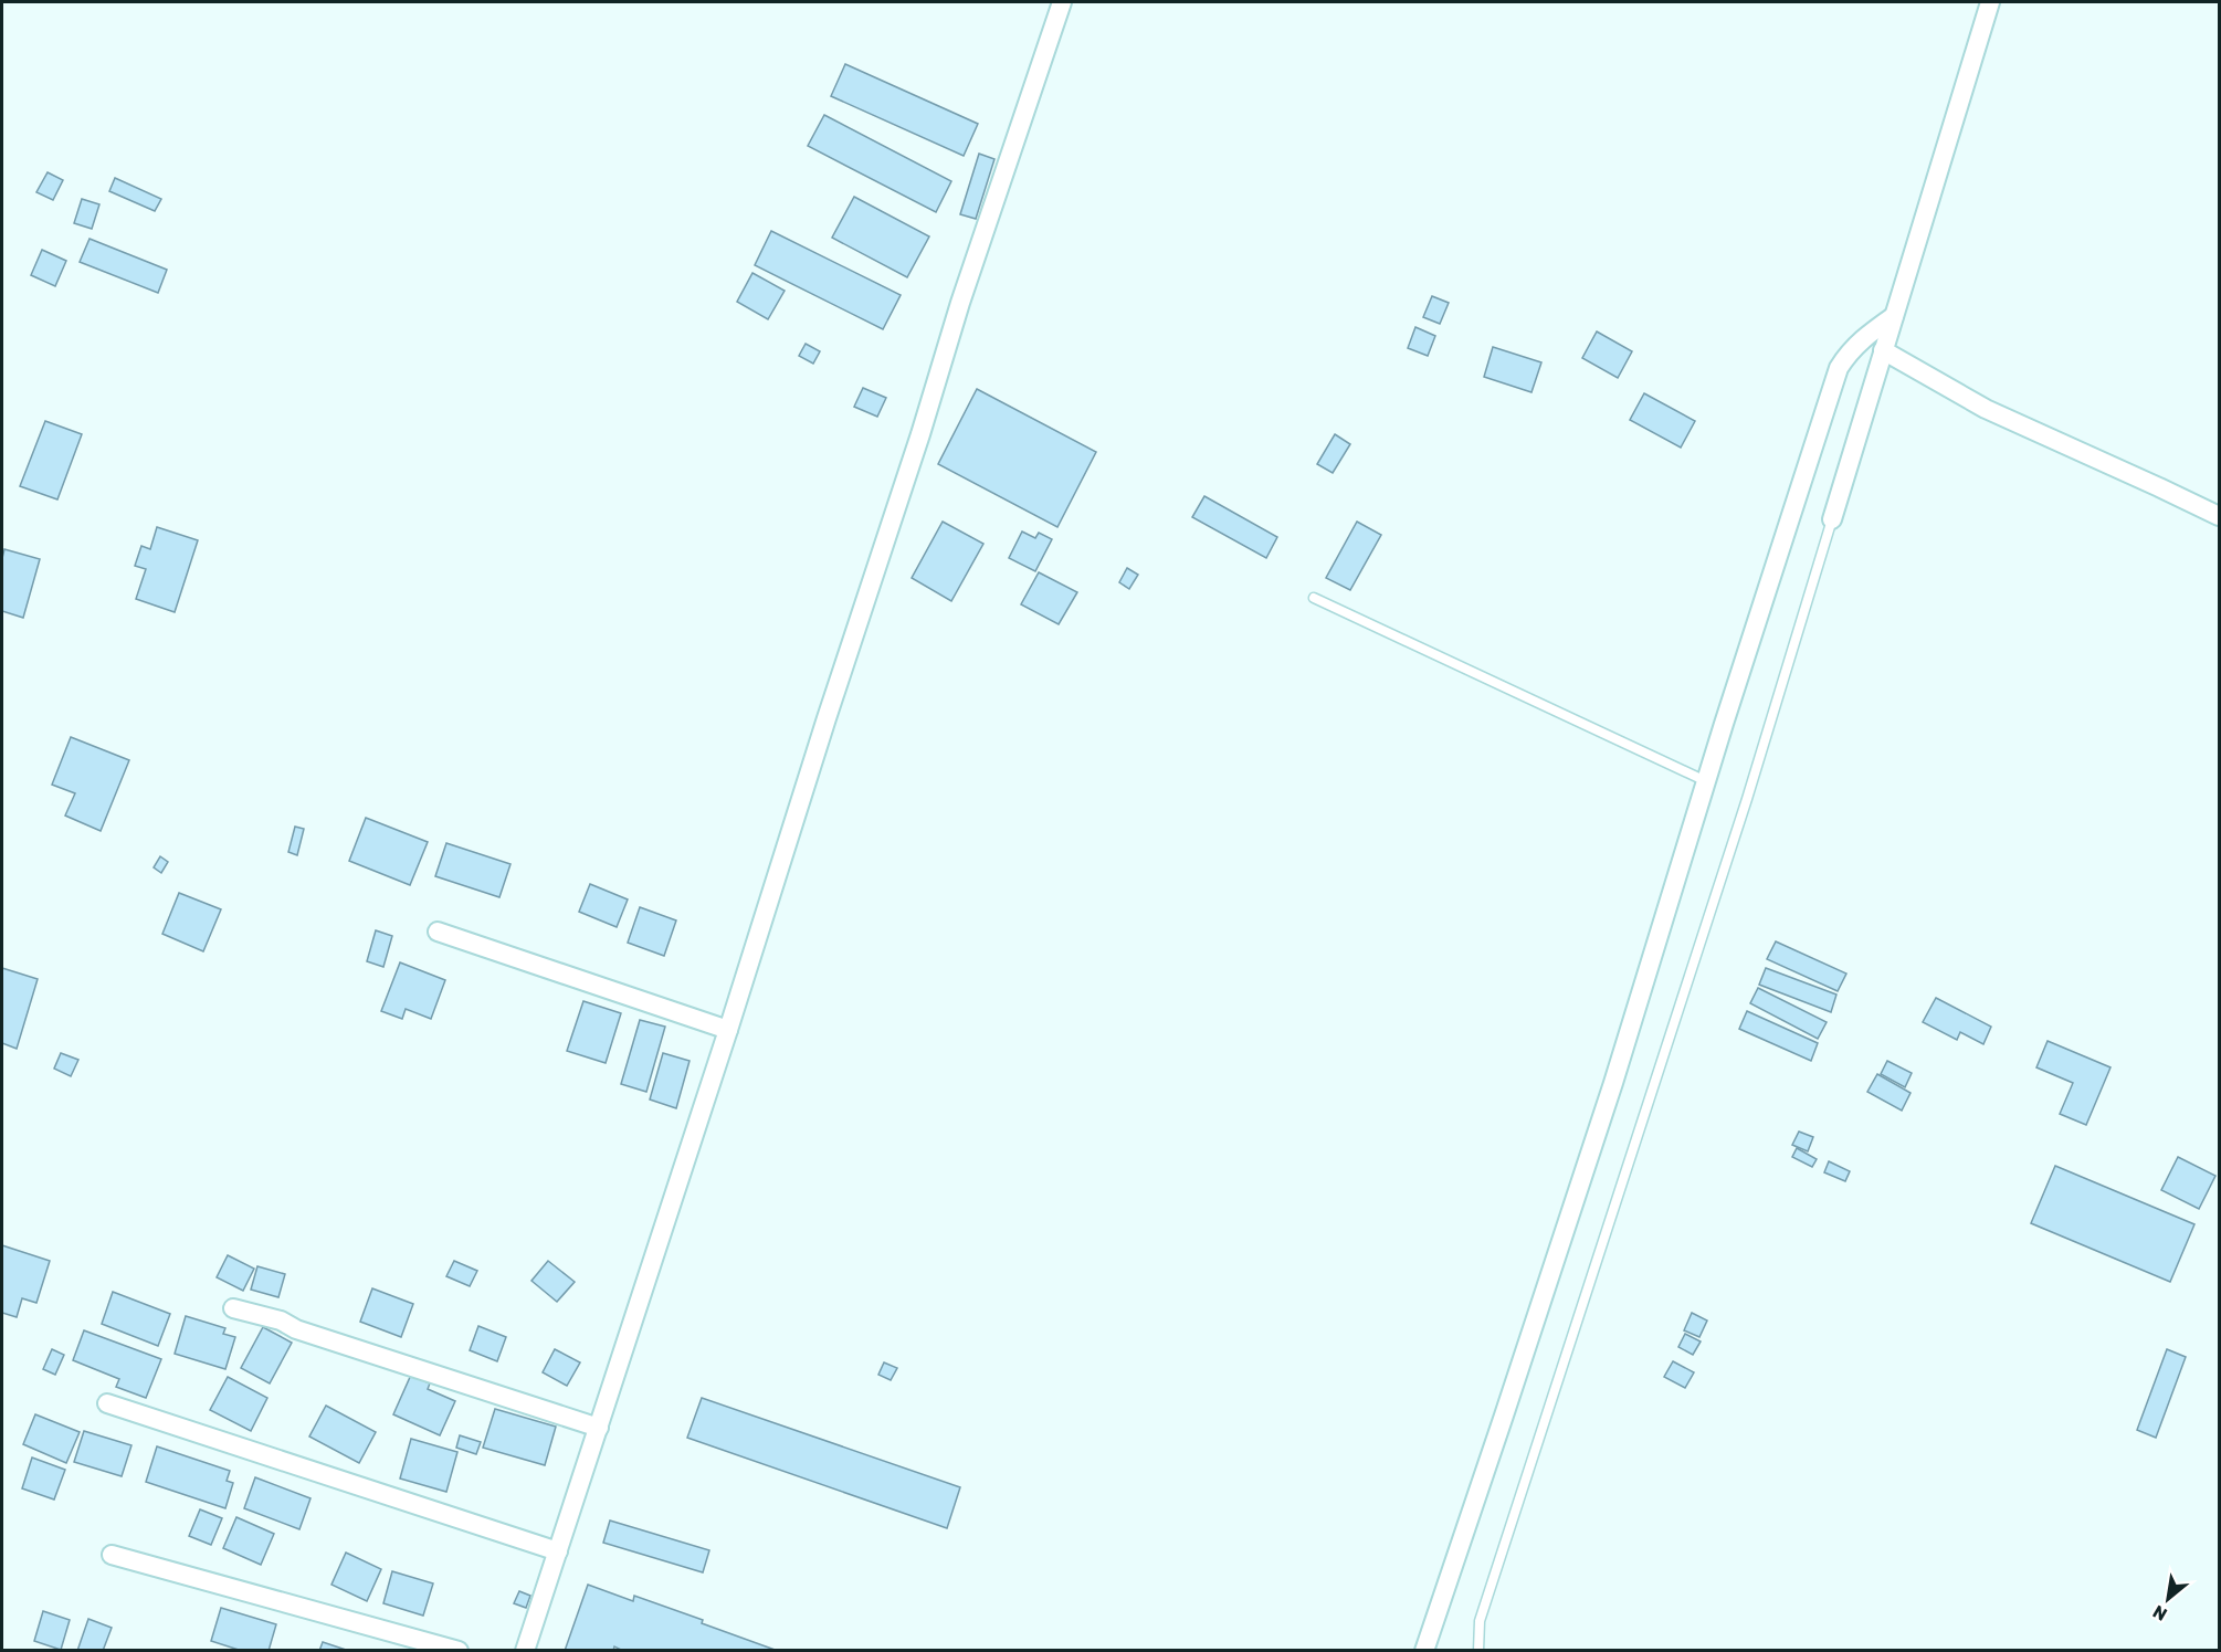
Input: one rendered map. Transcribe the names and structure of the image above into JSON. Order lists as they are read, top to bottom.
{
  "north": "bottom left"
}
